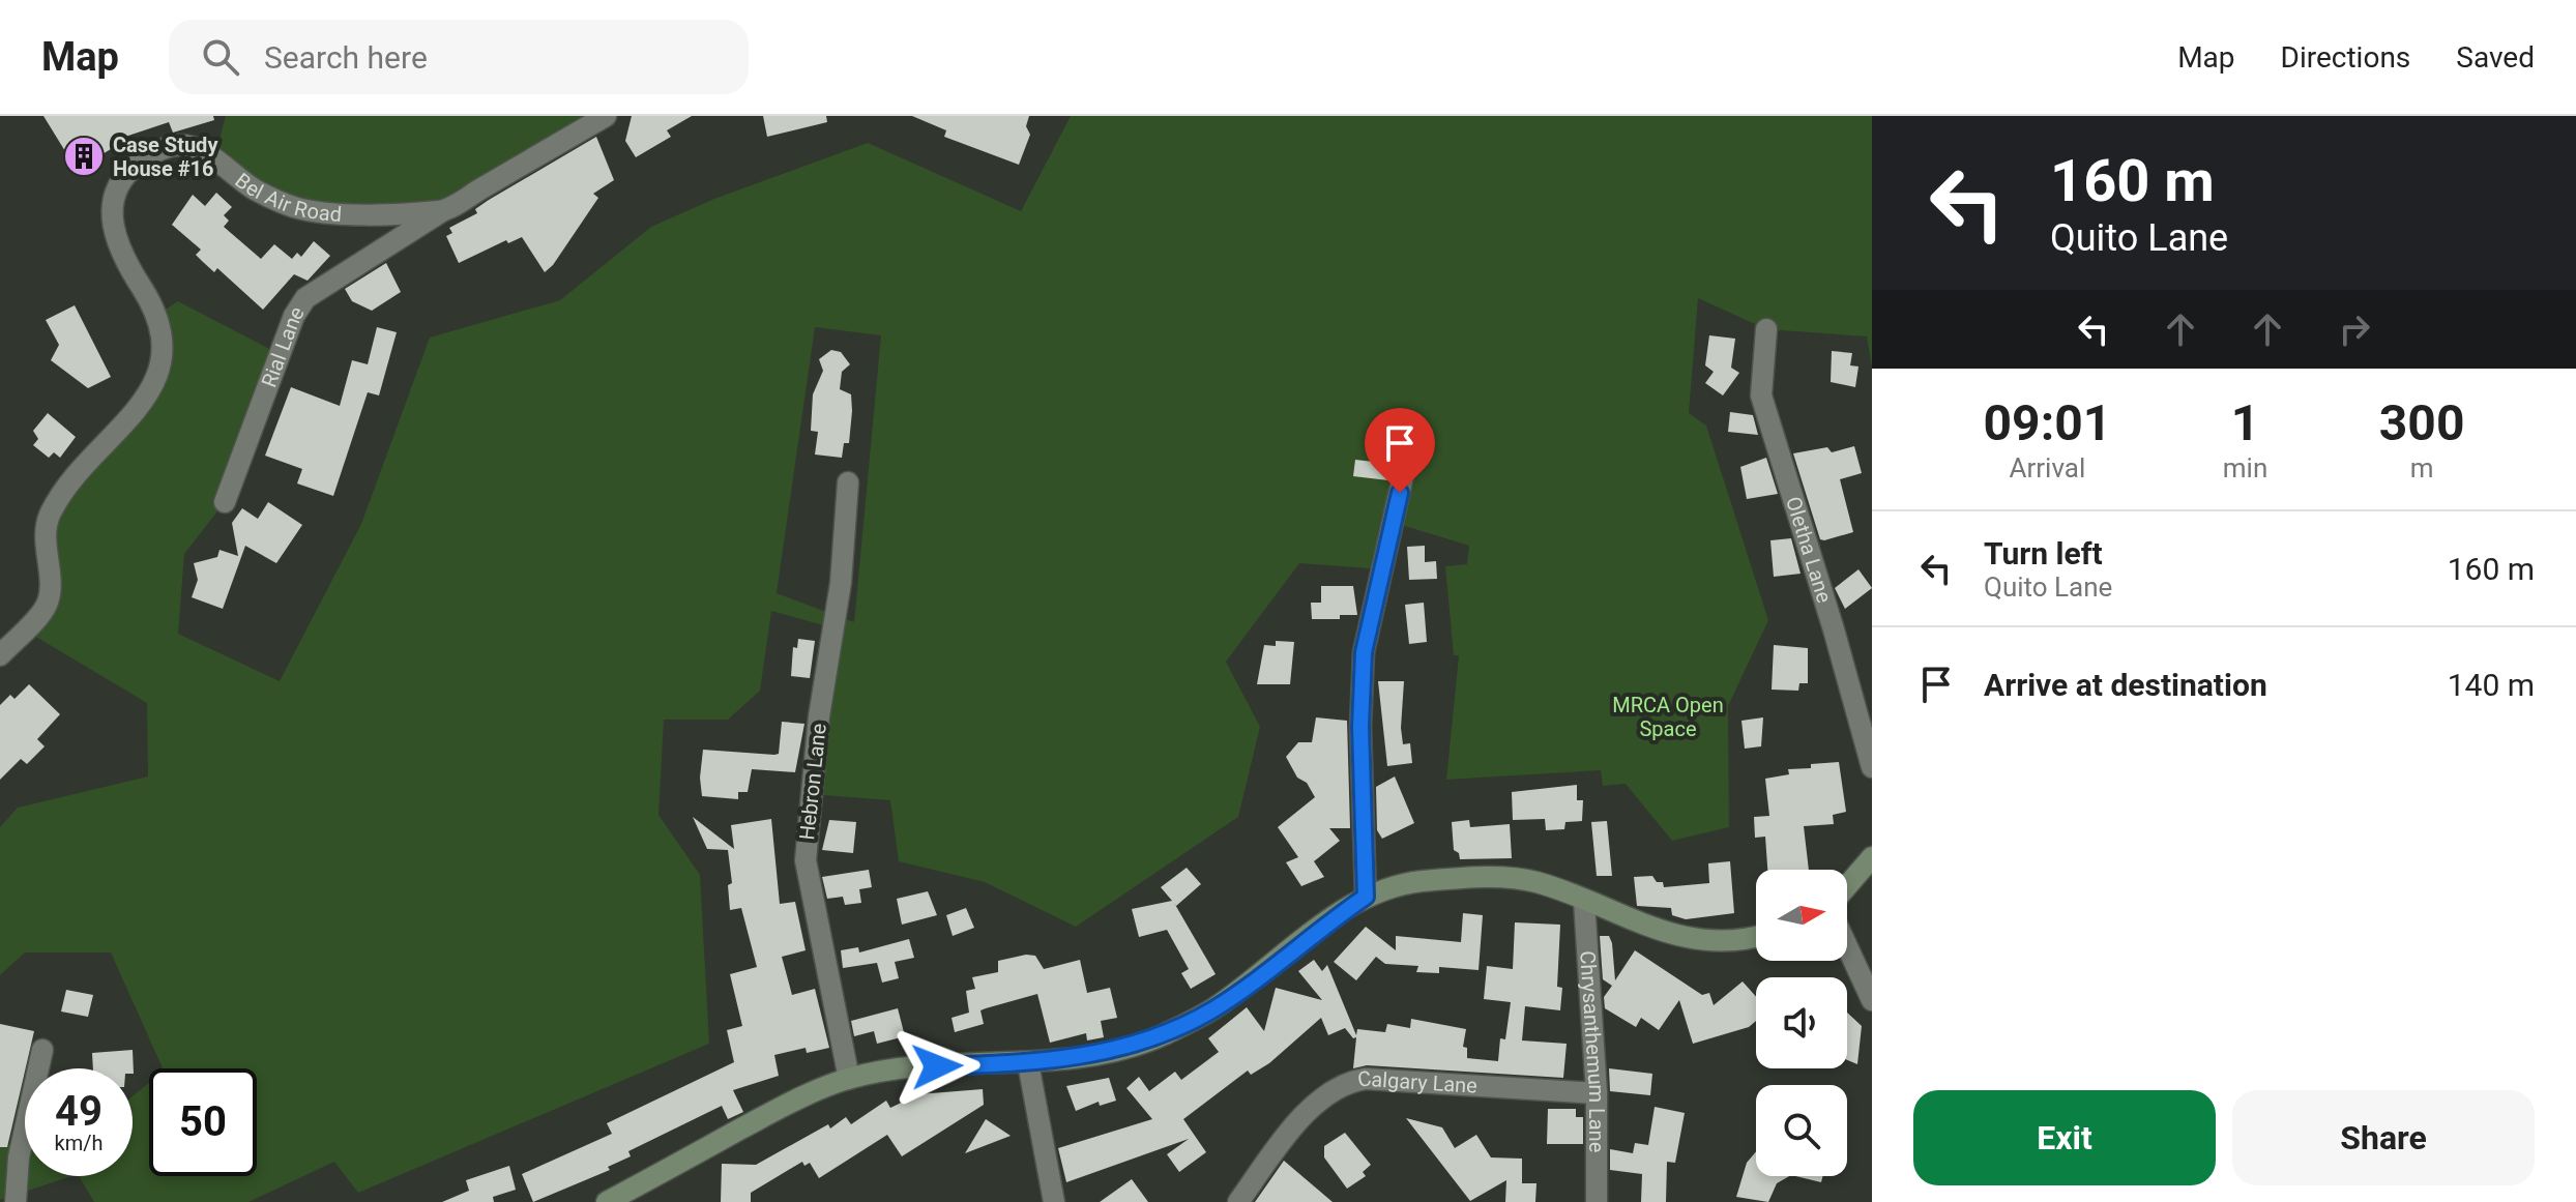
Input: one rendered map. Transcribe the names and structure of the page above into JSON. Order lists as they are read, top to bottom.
{
  "streets": {
    "street": [
      "Bel Air Road",
      "Rial Lane",
      "Oletha Lane",
      "Hebron Lane",
      "Chrysanthemum Lane",
      "Calgary Lane"
    ]
  },
  "crossings": [
    ["Bel Air Road", "Rial Lane"],
    ["Chrysanthemum Lane", "Calgary Lane"]
  ],
  "parks": ["MRCA Open Space"],
  "places": {
    "building": ["Case Study House #16"]
  },
  "north": "right",
  "page": {
    "header": "Map",
    "search": "Search here",
    "nav": ["Map", "Directions", "Saved"],
    "turn": ["160 m", "Quito Lane"],
    "eta": [
      "09:01",
      "Arrival",
      "1",
      "min",
      "300",
      "m"
    ],
    "list": [
      {
        "name": "Turn left",
        "note": "Quito Lane",
        "value": "160 m"
      },
      {
        "name": "Arrive at destination",
        "value": "140 m"
      }
    ],
    "speed": "49 km/h",
    "limit": "50",
    "buttons": ["Exit", "Share"]
  }
}
